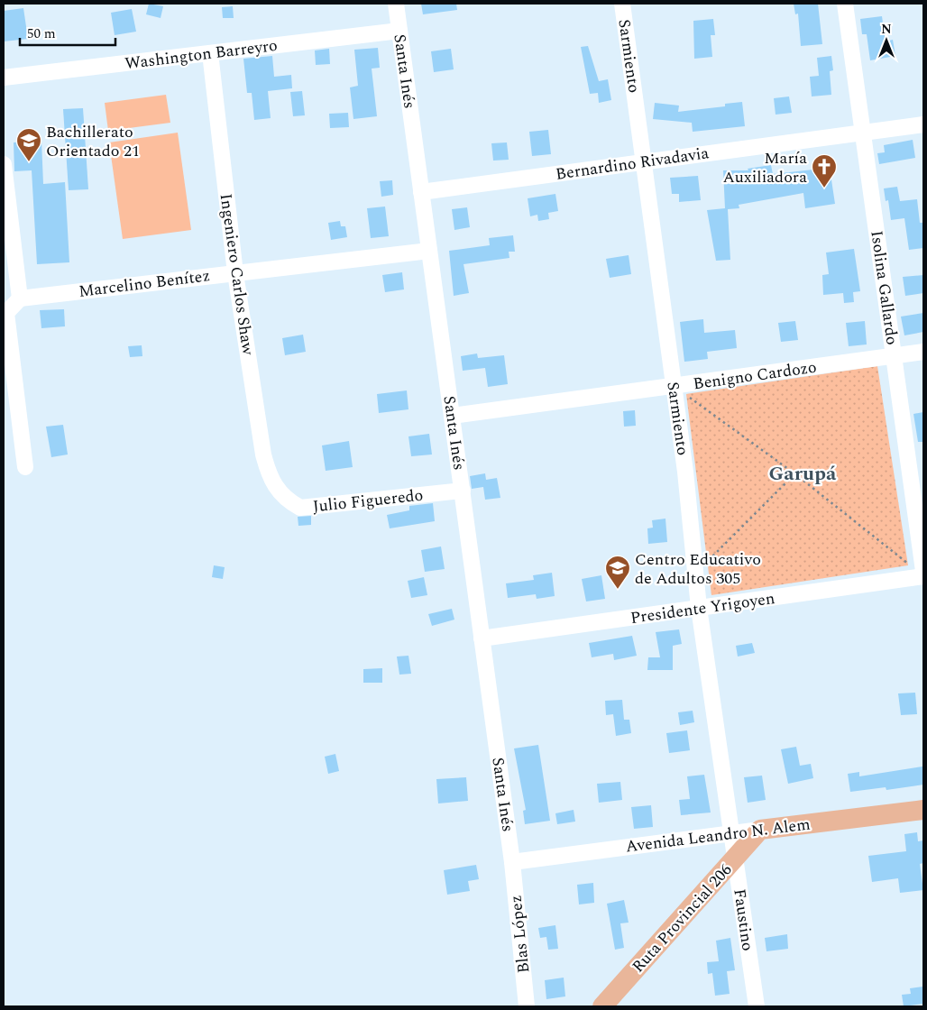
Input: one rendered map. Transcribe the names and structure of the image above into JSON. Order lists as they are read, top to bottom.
{
  "streets": {
    "main road": ["Avenida Leandro N. Alem", "Ruta Provincial 206"],
    "street": [
      "Washington Barreyro",
      "Sarmiento",
      "Santa Inés",
      "Bernardino Rivadavia",
      "Ingeniero Carlos Shaw",
      "Marcelino Benítez",
      "Isolina Gallardo",
      "Benigno Cardozo",
      "Julio Figueredo",
      "Presidente Yrigoyen",
      "Faustino",
      "Blas López"
    ]
  },
  "crossings": [
    ["Washington Barreyro", "Santa Inés"],
    ["Washington Barreyro", "Ingeniero Carlos Shaw"],
    ["Sarmiento", "Bernardino Rivadavia"],
    ["Sarmiento", "Benigno Cardozo"],
    ["Sarmiento", "Presidente Yrigoyen"],
    ["Sarmiento", "Avenida Leandro N. Alem"],
    ["Sarmiento", "Faustino"],
    ["Santa Inés", "Bernardino Rivadavia"],
    ["Santa Inés", "Marcelino Benítez"],
    ["Santa Inés", "Benigno Cardozo"],
    ["Santa Inés", "Julio Figueredo"],
    ["Santa Inés", "Presidente Yrigoyen"],
    ["Santa Inés", "Avenida Leandro N. Alem"],
    ["Santa Inés", "Blas López"],
    ["Bernardino Rivadavia", "Isolina Gallardo"],
    ["Ingeniero Carlos Shaw", "Marcelino Benítez"],
    ["Ingeniero Carlos Shaw", "Julio Figueredo"],
    ["Isolina Gallardo", "Benigno Cardozo"],
    ["Avenida Leandro N. Alem", "Ruta Provincial 206"],
    ["Avenida Leandro N. Alem", "Faustino"],
    ["Avenida Leandro N. Alem", "Blas López"],
    ["Ruta Provincial 206", "Faustino"]
  ],
  "districts": ["Garupá"],
  "places": {
    "school or university": ["Bachillerato Orientado 21", "Centro Educativo de Adultos 305"],
    "church": ["María Auxiliadora"]
  },
  "scale_bar": "50 m",
  "north": "top"
}
